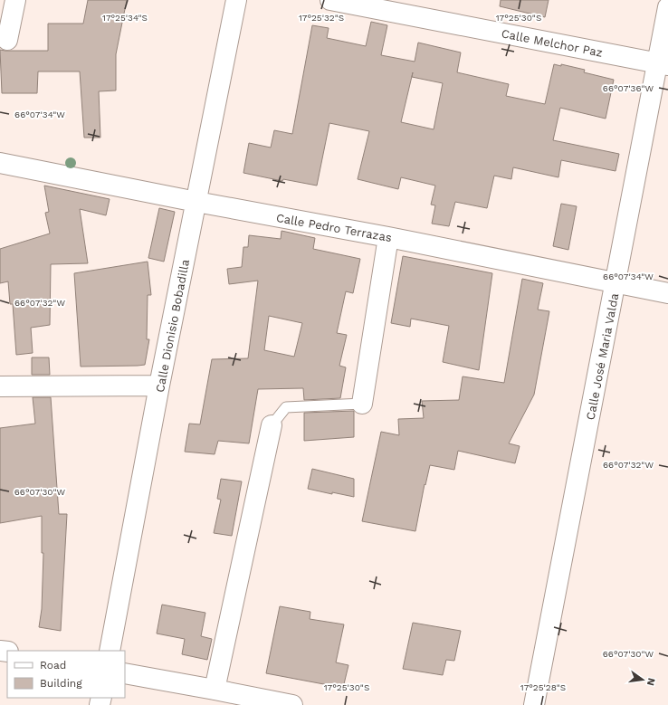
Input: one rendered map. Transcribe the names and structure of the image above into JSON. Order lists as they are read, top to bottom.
{
  "streets": {
    "street": [
      "Calle Melchor Paz",
      "Calle Pedro Terrazas",
      "Calle Dionisio Bobadilla",
      "Calle José Maria Valda"
    ]
  },
  "crossings": [
    ["Calle Melchor Paz", "Calle José Maria Valda"],
    ["Calle Pedro Terrazas", "Calle Dionisio Bobadilla"],
    ["Calle Pedro Terrazas", "Calle José Maria Valda"]
  ],
  "legend": ["Road", "Building"],
  "north": "right",
  "coordinates": [
    "17°25'34\"S",
    "17°25'32\"S",
    "17°25'30\"S",
    "66°07'36\"W",
    "66°07'34\"W",
    "66°07'32\"W",
    "66°07'30\"W",
    "17°25'28\"S"
  ]
}
